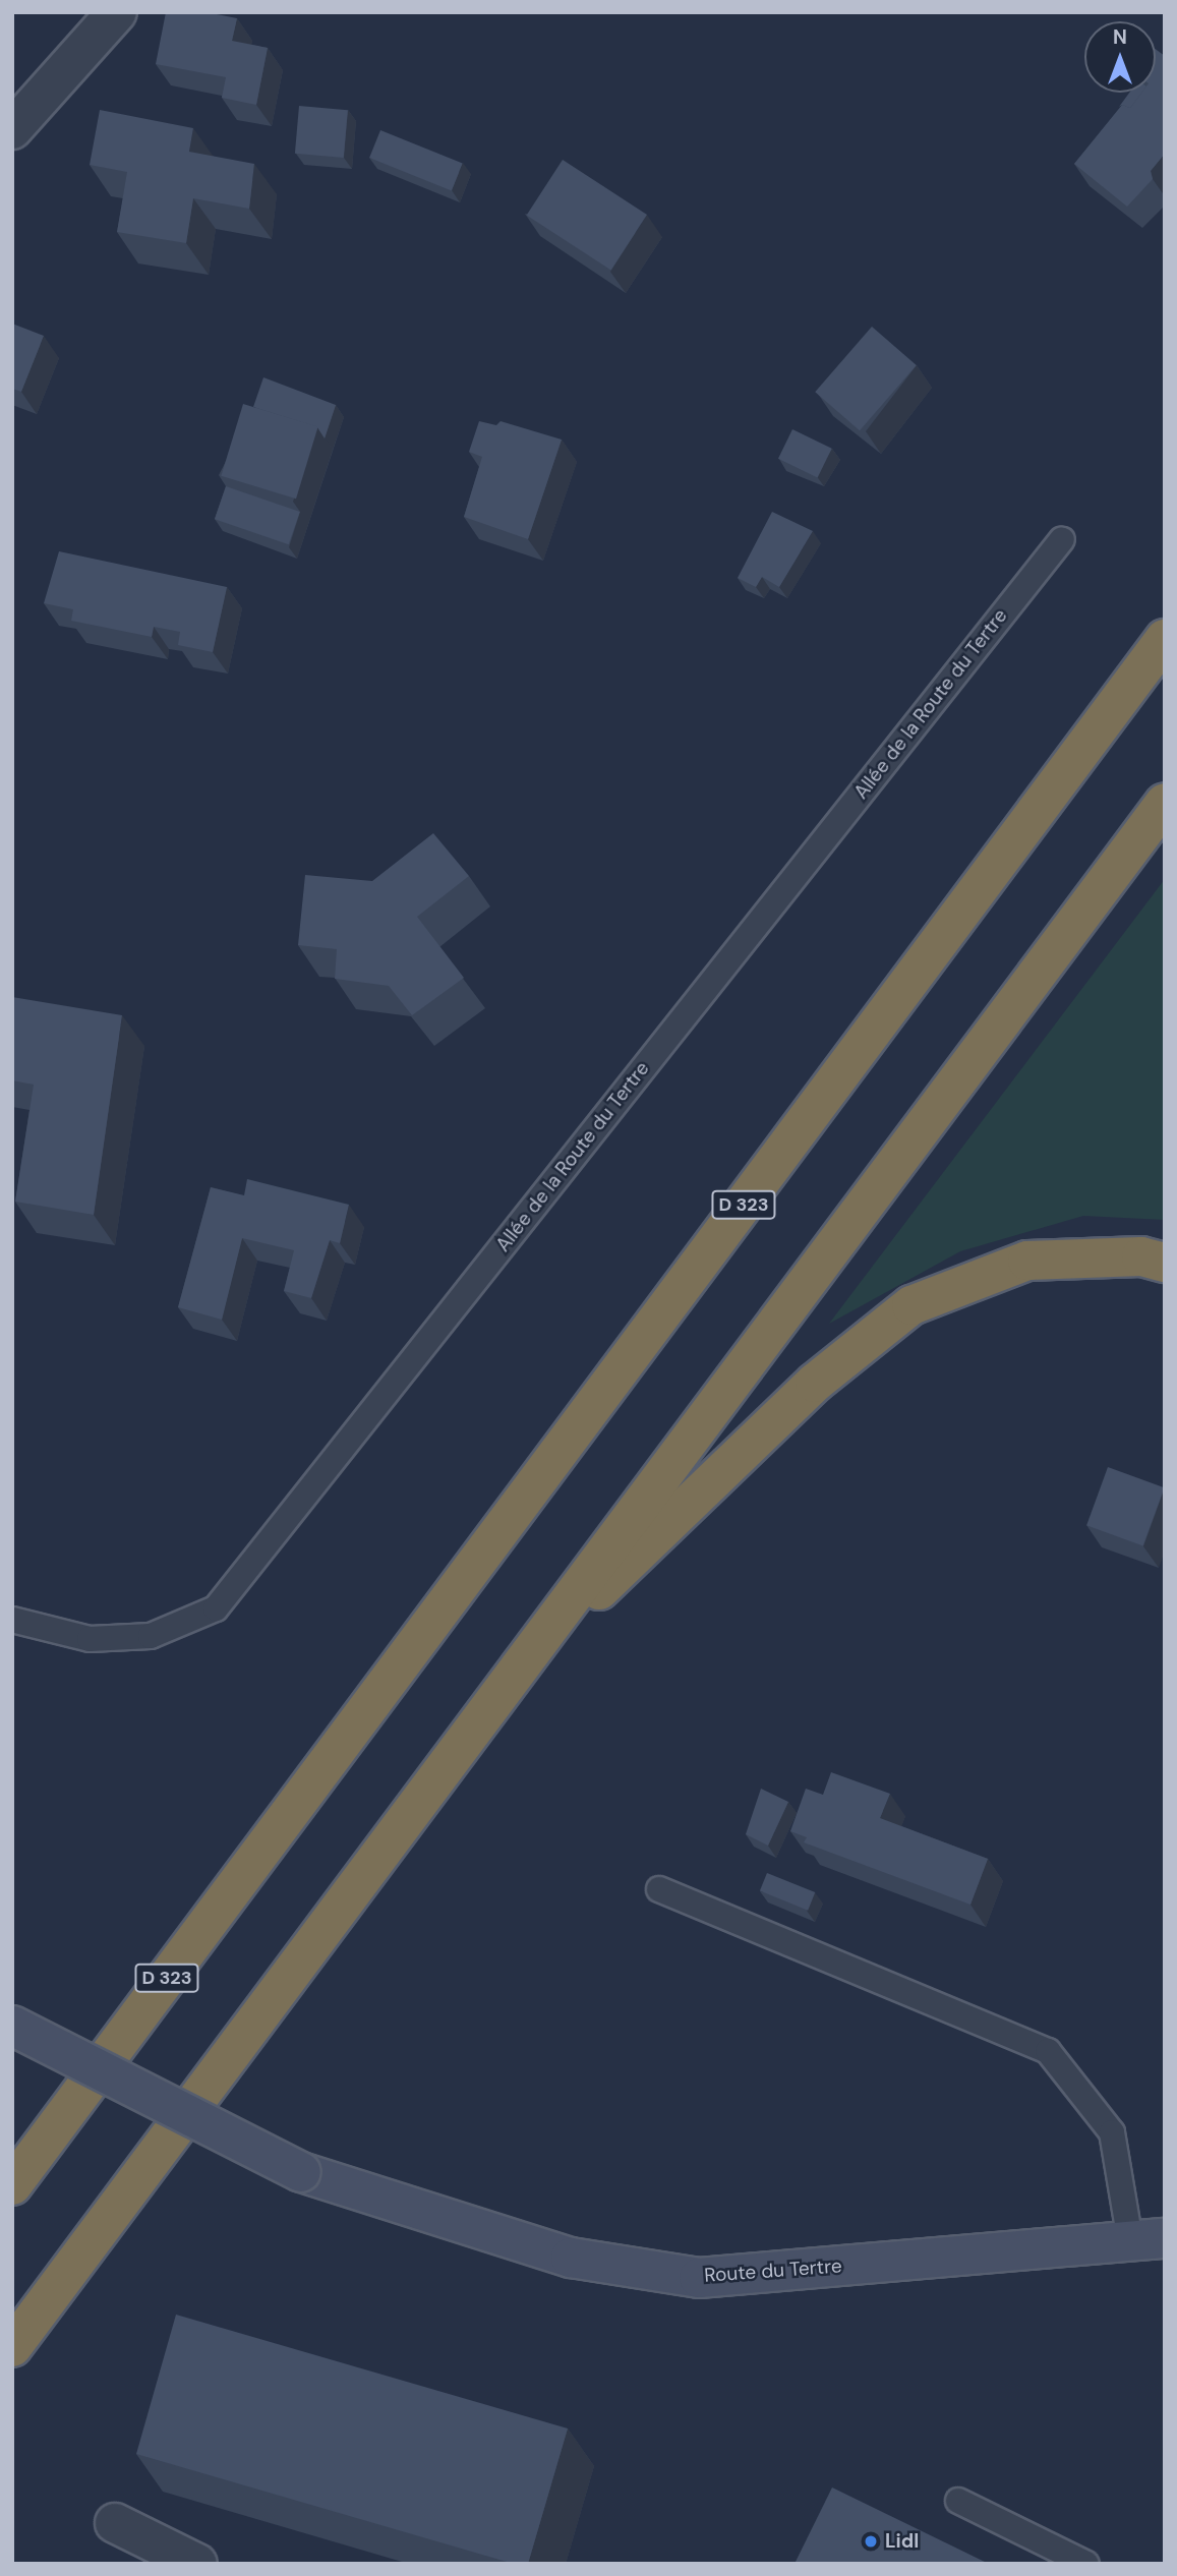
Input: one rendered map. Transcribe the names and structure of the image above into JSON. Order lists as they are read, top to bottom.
{
  "streets": {
    "highway": ["D 323"],
    "street": ["Route du Tertre"],
    "lane": ["Allée de la Route du Tertre"]
  },
  "places": ["Lidl"],
  "north": "top"
}
